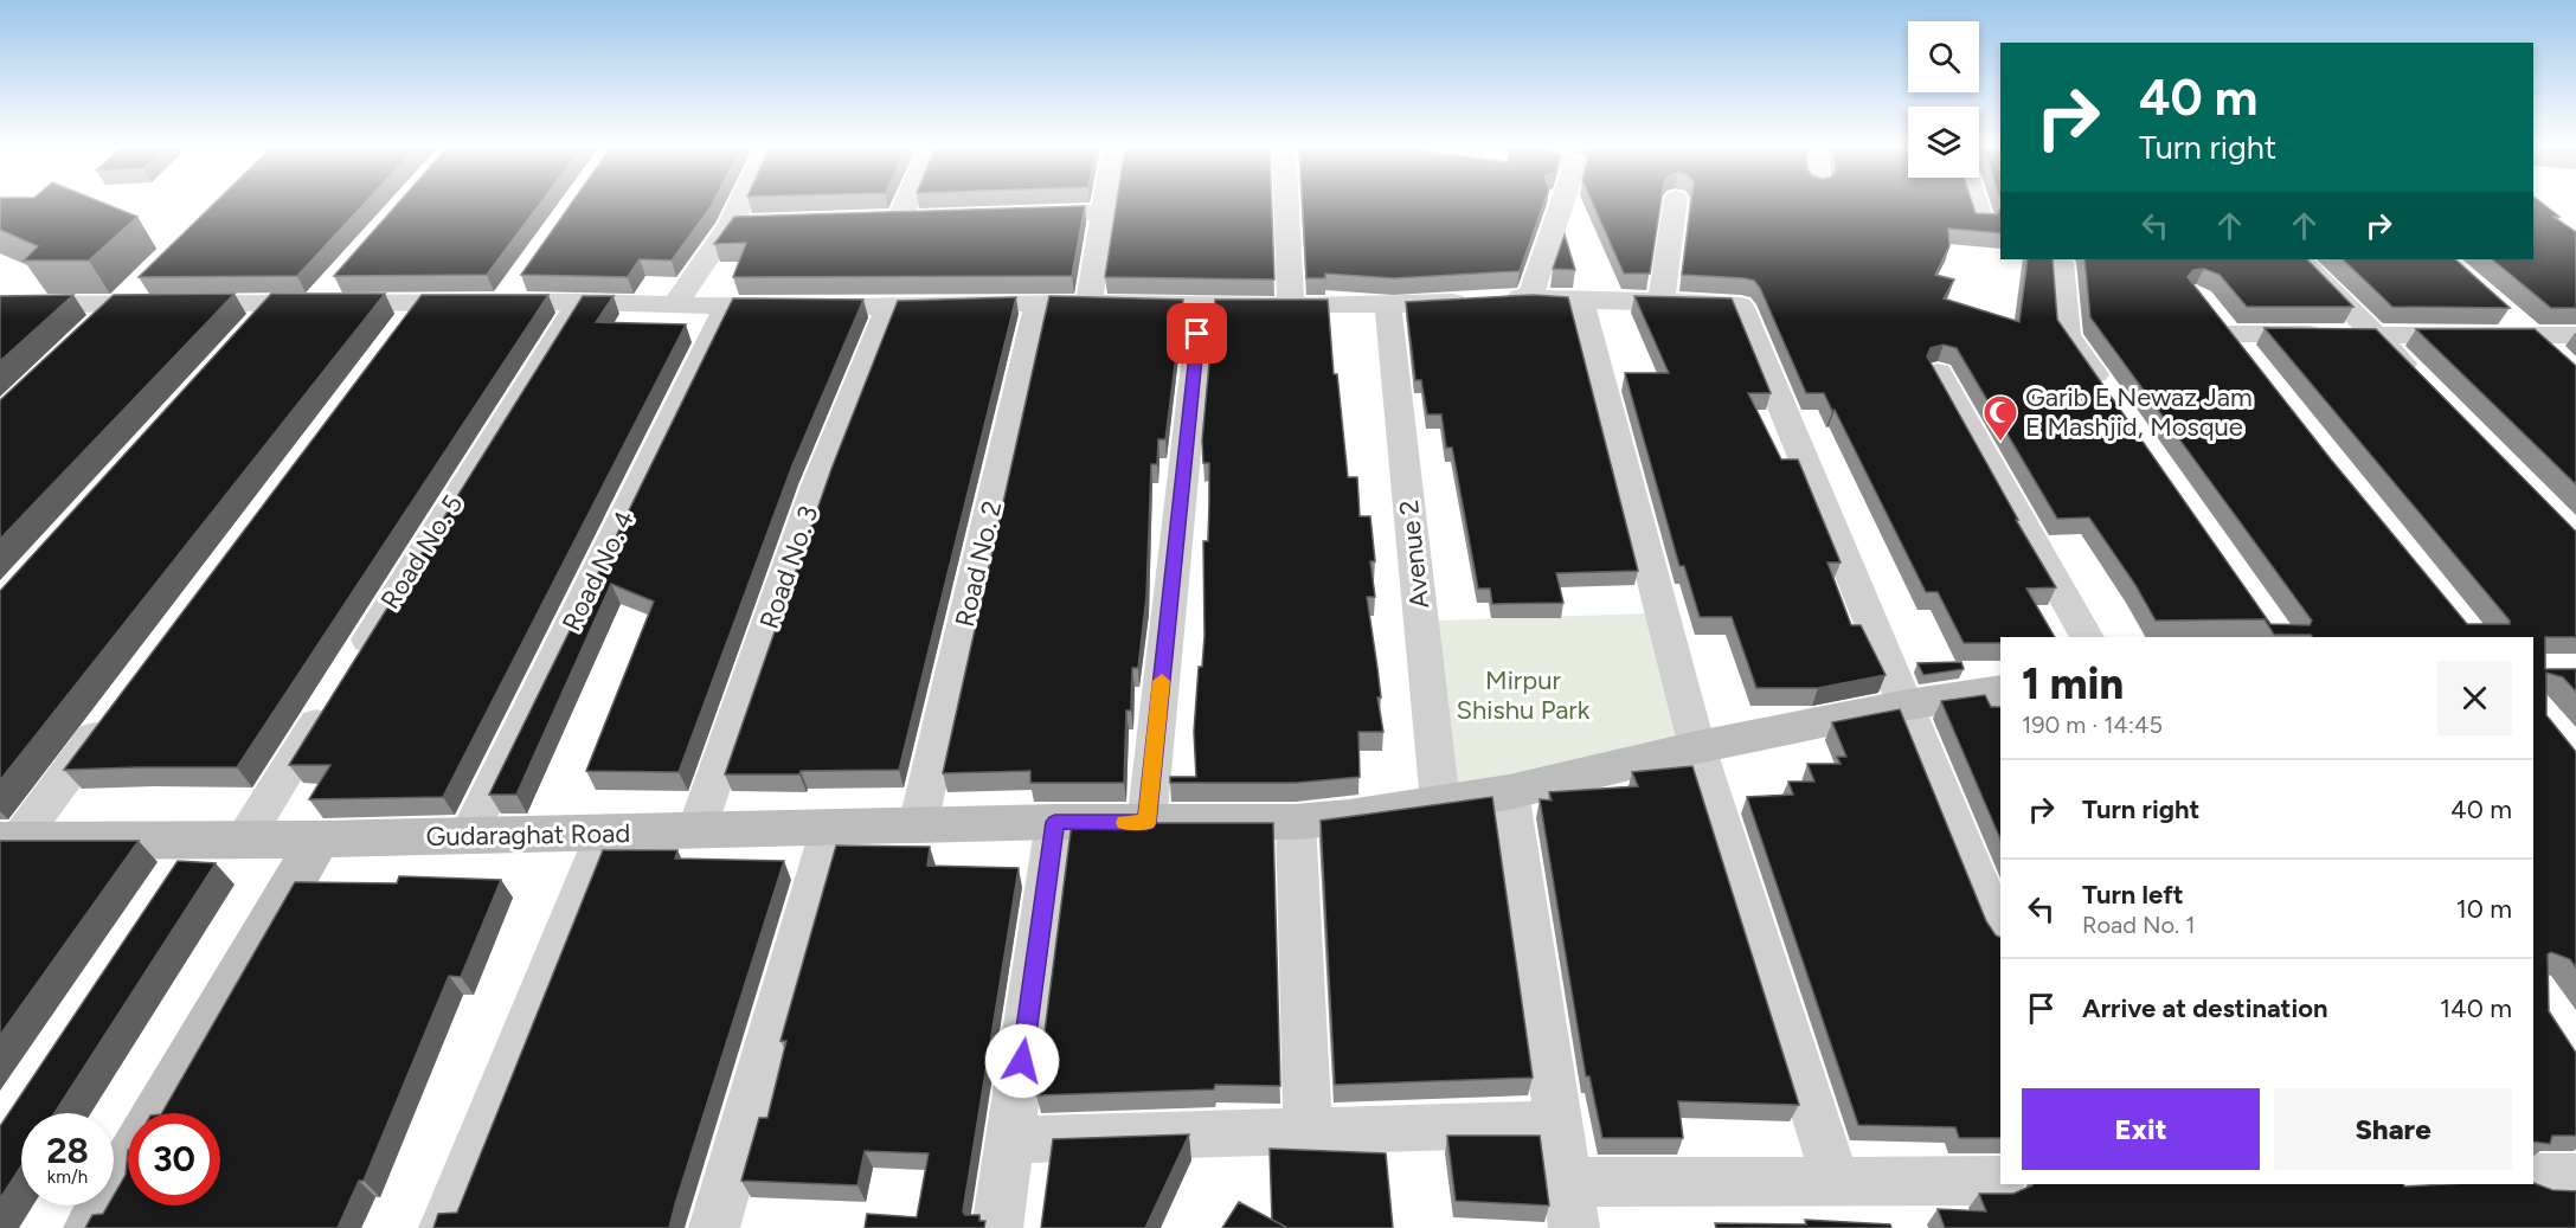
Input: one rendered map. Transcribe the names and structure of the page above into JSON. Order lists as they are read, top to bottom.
{
  "streets": {
    "street": [
      "Road No. 5",
      "Avenue 2",
      "Road No. 2",
      "Road No. 3",
      "Road No. 4",
      "Gudaraghat Road"
    ]
  },
  "crossings": [
    ["Avenue 2", "Gudaraghat Road"],
    ["Road No. 2", "Gudaraghat Road"],
    ["Road No. 3", "Gudaraghat Road"],
    ["Road No. 4", "Gudaraghat Road"]
  ],
  "parks": ["Mirpur Shishu Park"],
  "places": {
    "mosque": ["Garib E Newaz Jam E Mashjid, Mosque"]
  },
  "page": {
    "turn": ["40 m", "Turn right"],
    "heading": ["1 min", "190 m · 14:45"],
    "list": [
      {
        "name": "Turn right",
        "value": "40 m"
      },
      {
        "name": "Turn left",
        "note": "Road No. 1",
        "value": "10 m"
      },
      {
        "name": "Arrive at destination",
        "value": "140 m"
      }
    ],
    "buttons": ["Exit", "Share"],
    "speed": "28 km/h",
    "limit": "30"
  }
}
